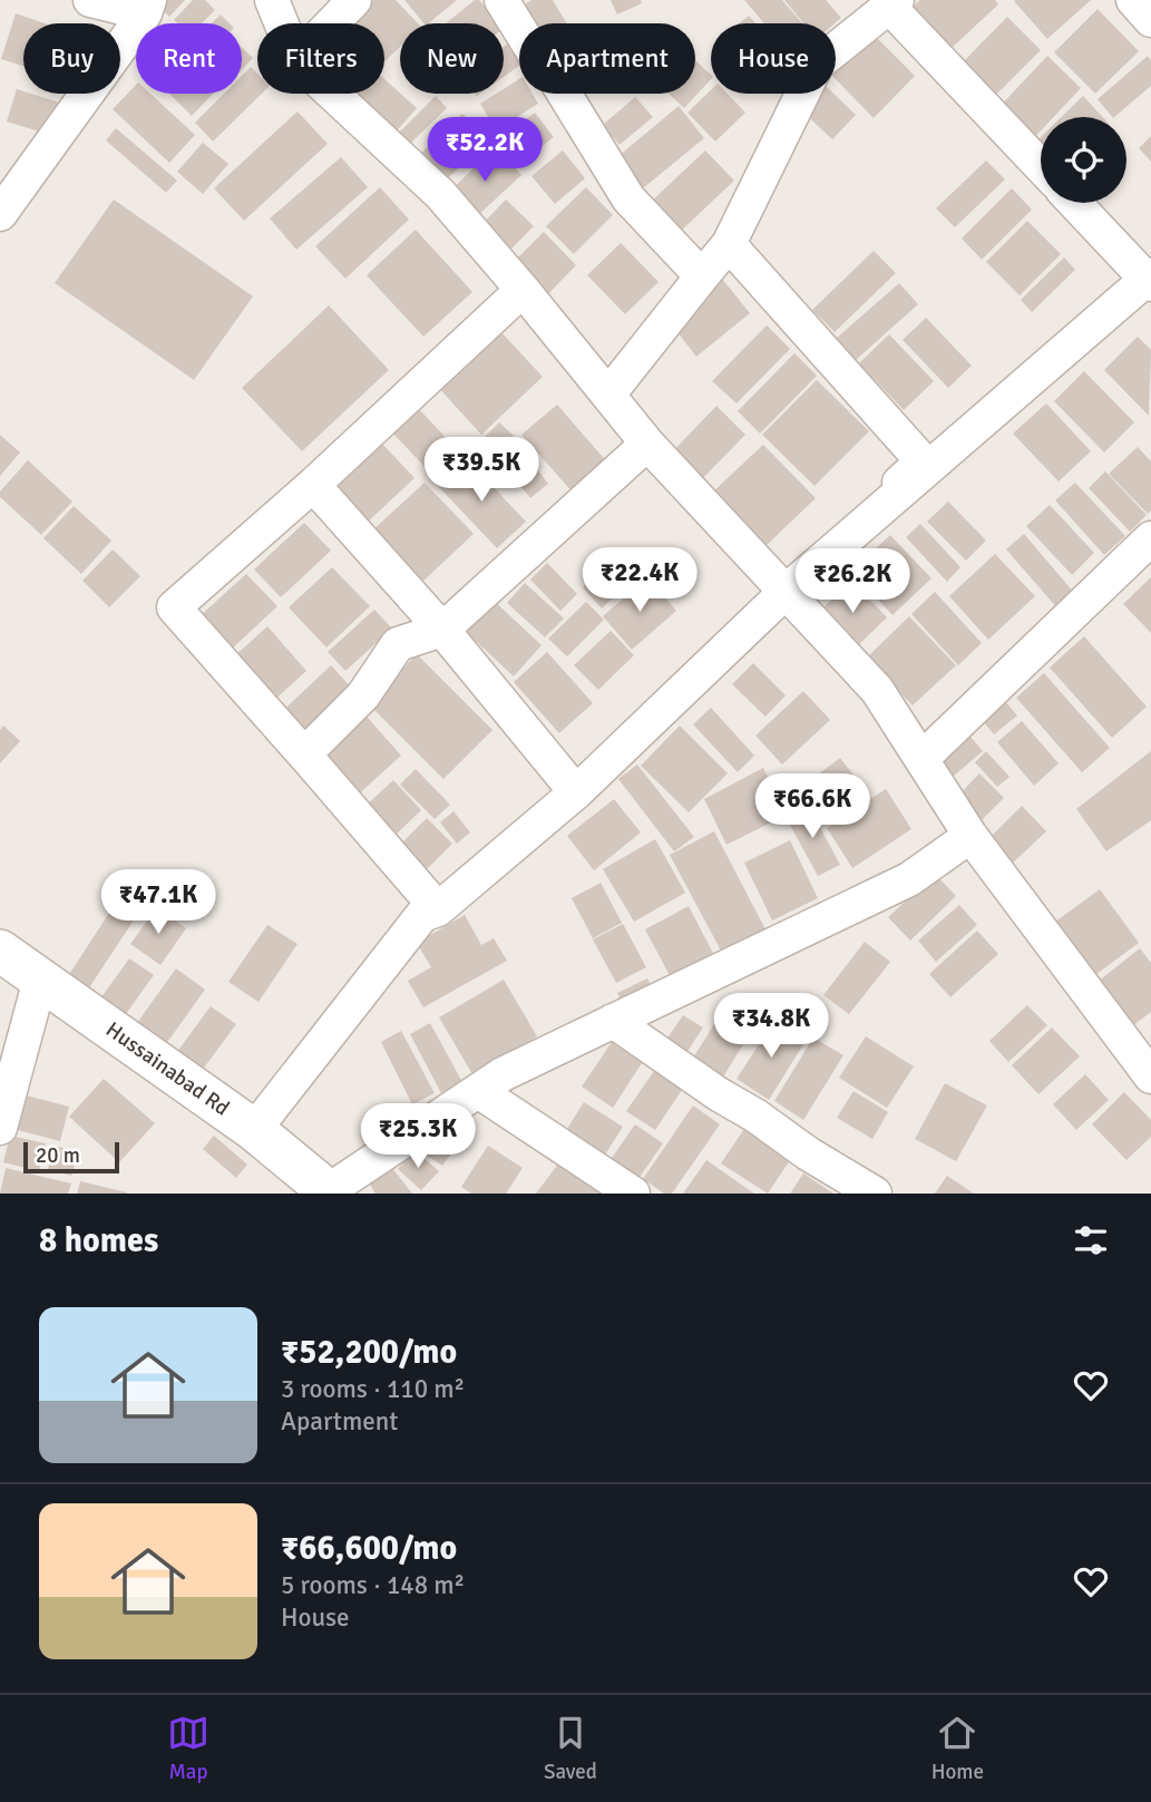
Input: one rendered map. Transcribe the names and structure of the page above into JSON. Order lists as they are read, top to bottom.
{
  "streets": {
    "street": ["Hussainabad Rd"]
  },
  "scale_bar": "20 m",
  "page": {
    "chip": [
      "Buy",
      "Rent",
      "Filters",
      "New",
      "Apartment",
      "House"
    ],
    "price": [
      "₹52.2K",
      "₹39.5K",
      "₹22.4K",
      "₹26.2K",
      "₹66.6K",
      "₹47.1K",
      "₹34.8K",
      "₹25.3K"
    ],
    "scale": "20 m",
    "heading": "8 homes",
    "list": [
      {
        "name": "₹52,200/mo",
        "note": "3 rooms · 110 m² · Apartment"
      },
      {
        "name": "₹66,600/mo",
        "note": "5 rooms · 148 m² · House"
      }
    ],
    "tabs": ["Map", "Saved", "Home"]
  }
}
